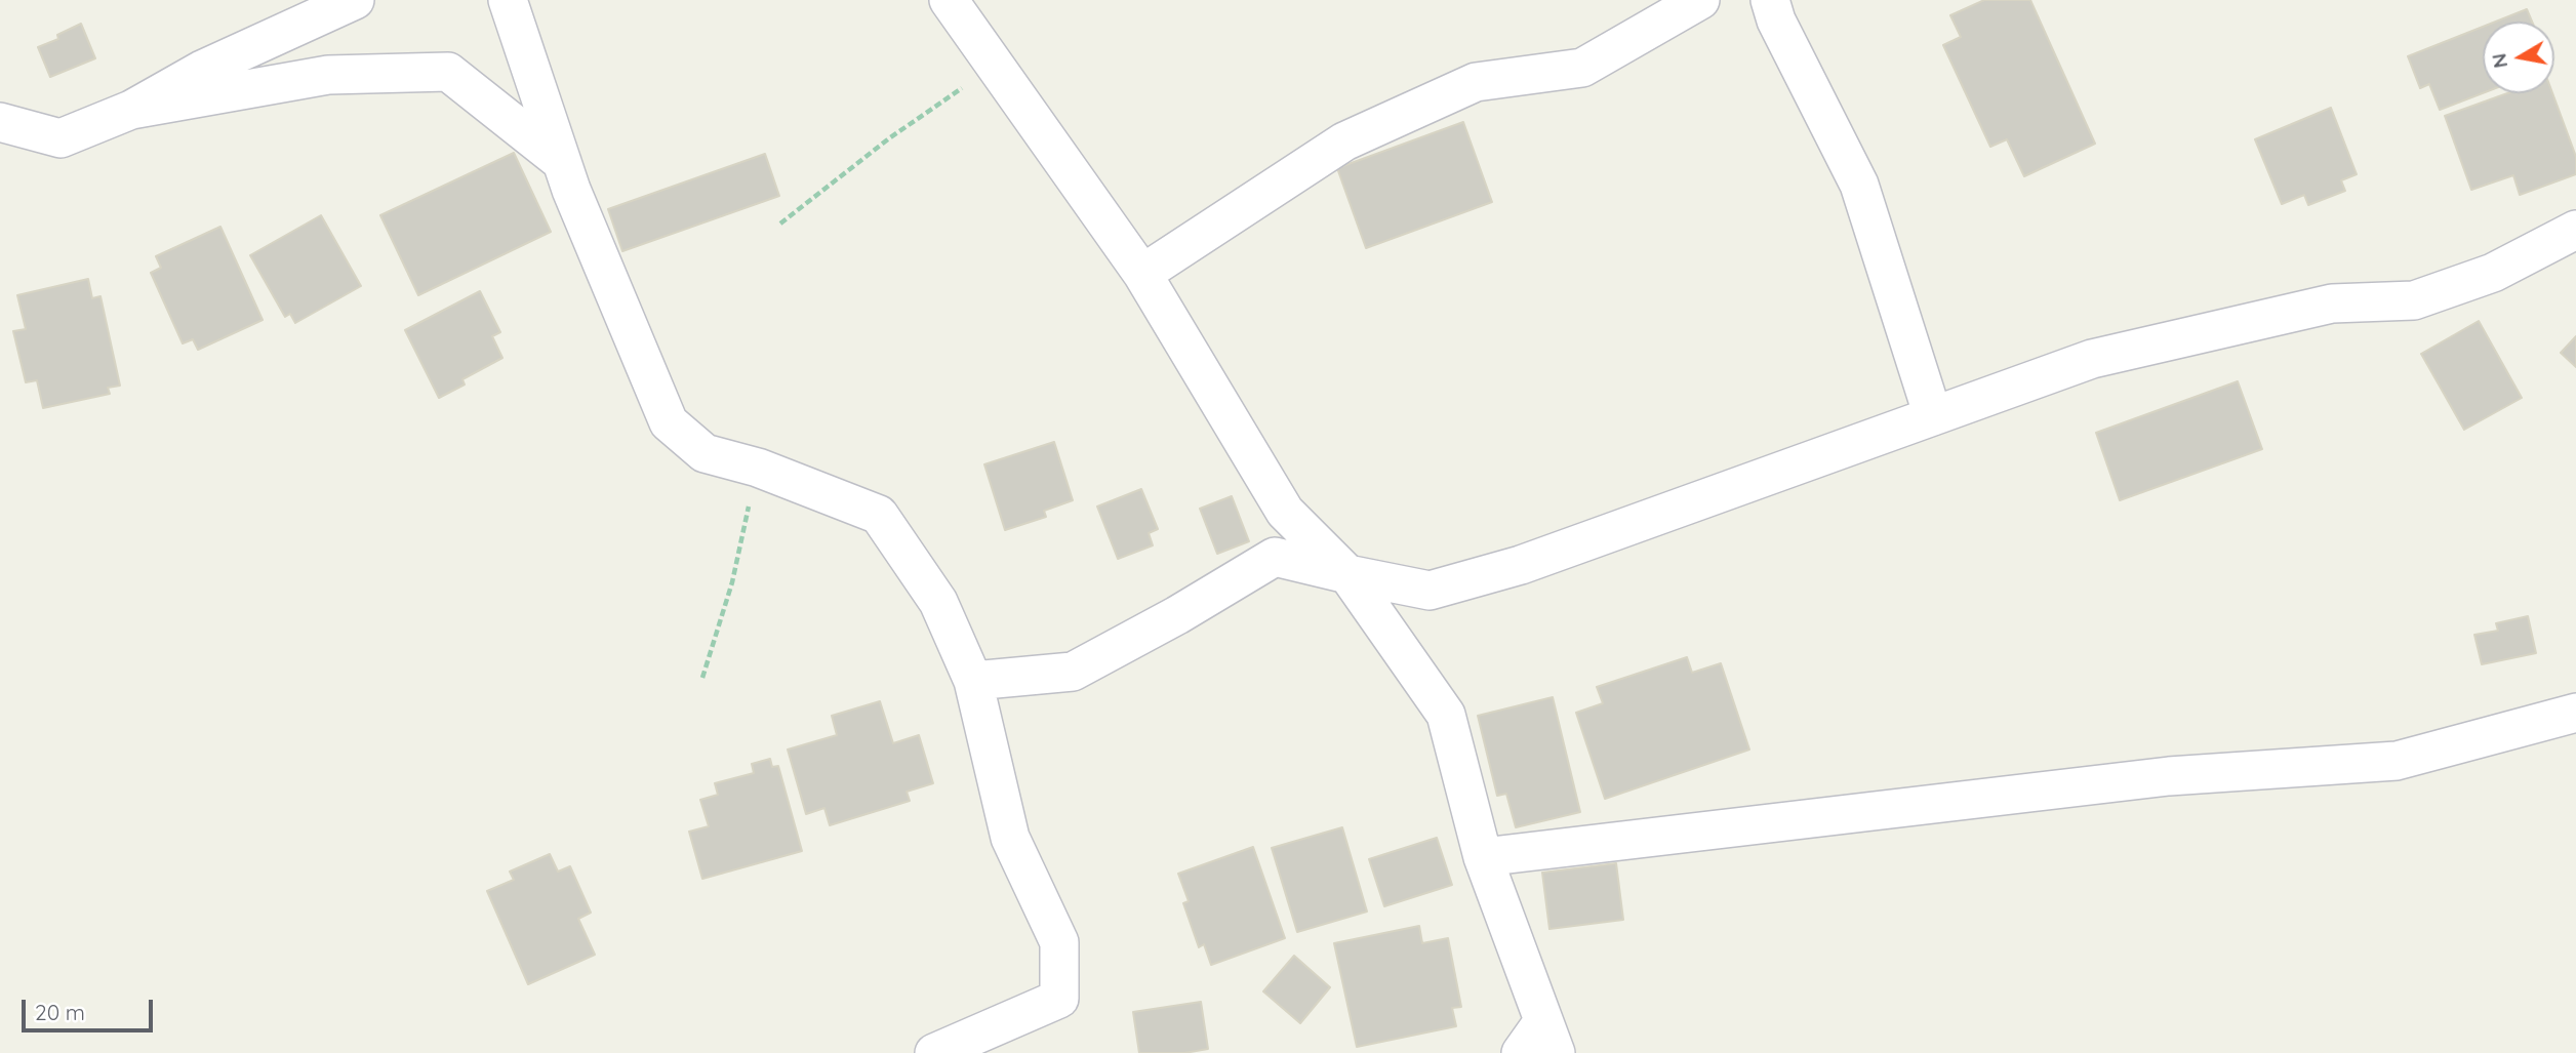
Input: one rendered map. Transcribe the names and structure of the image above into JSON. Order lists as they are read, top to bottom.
{
  "scale_bar": "20 m",
  "north": "left"
}
